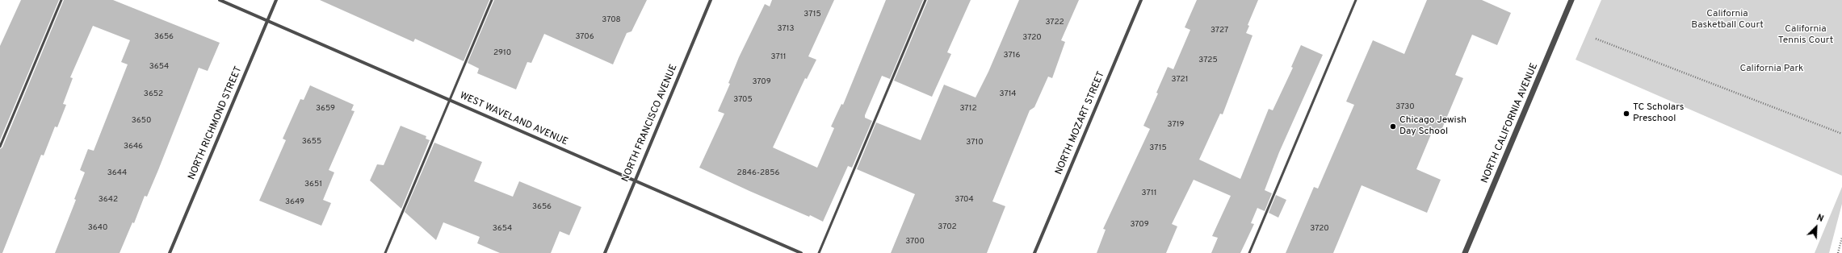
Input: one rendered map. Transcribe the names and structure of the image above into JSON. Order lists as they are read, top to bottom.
{
  "streets": {
    "street": [
      "WEST WAVELAND AVENUE",
      "NORTH RICHMOND STREET",
      "NORTH FRANCISCO AVENUE",
      "NORTH MOZART STREET",
      "NORTH CALIFORNIA AVENUE"
    ]
  },
  "crossings": [
    ["WEST WAVELAND AVENUE", "NORTH RICHMOND STREET"],
    ["WEST WAVELAND AVENUE", "NORTH FRANCISCO AVENUE"]
  ],
  "parks": ["California Basketball Court", "California Tennis Court", "California Park"],
  "places": ["TC Scholars Preschool", "Chicago Jewish Day School"],
  "house_numbers": [
    "3715",
    "3708",
    "3722",
    "3713",
    "3727",
    "3656",
    "3706",
    "3720",
    "2910",
    "3716",
    "3711",
    "3725",
    "3654",
    "3721",
    "3709",
    "3652",
    "3714",
    "3705",
    "3730",
    "3659",
    "3712",
    "3650",
    "3719",
    "3655",
    "3710",
    "3646",
    "3715",
    "3644",
    "2846-2856",
    "3651",
    "3711",
    "3642",
    "3704",
    "3649",
    "3656",
    "3709",
    "3702",
    "3640",
    "3654",
    "3720",
    "3700"
  ],
  "north": "top right"
}
